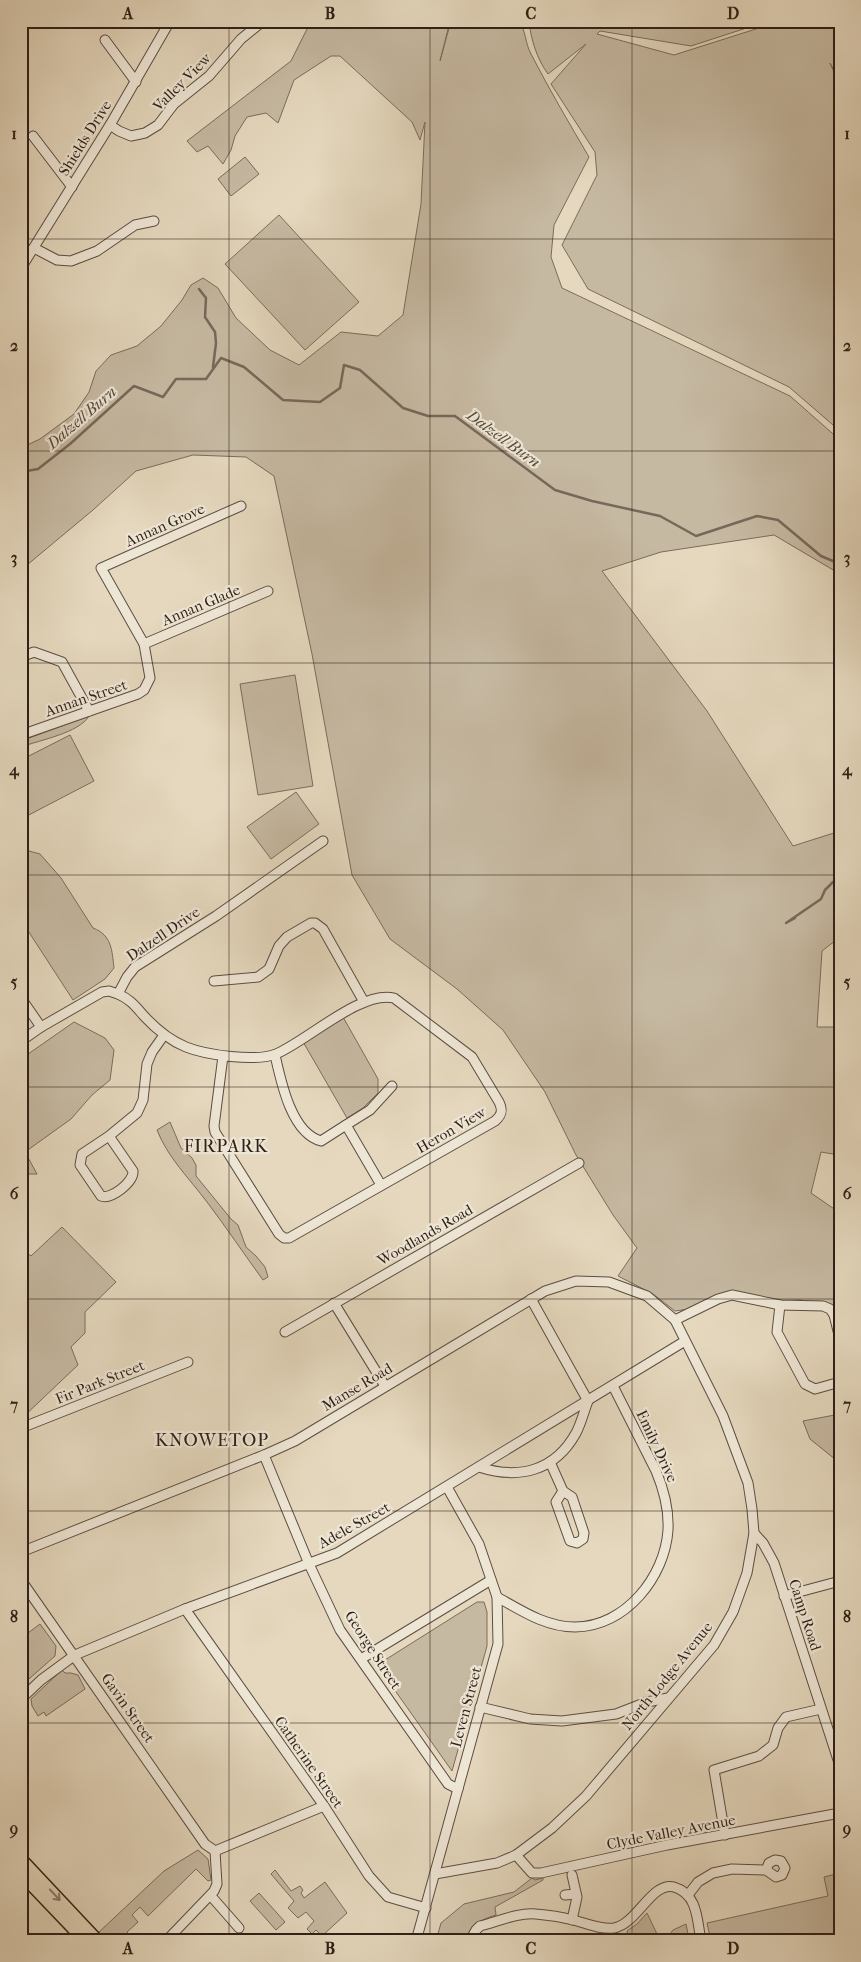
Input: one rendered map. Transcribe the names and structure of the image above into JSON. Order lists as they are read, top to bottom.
{
  "streets": {
    "street": [
      "Valley View",
      "Shields Drive",
      "Annan Grove",
      "Annan Glade",
      "Annan Street",
      "Dalzell Drive",
      "Heron View",
      "Woodlands Road",
      "Fir Park Street",
      "Manse Road",
      "Emily Drive",
      "Adele Street",
      "Camp Road",
      "George Street",
      "North Lodge Avenue",
      "Leven Street",
      "Gavin Street",
      "Catherine Street",
      "Clyde Valley Avenue"
    ]
  },
  "crossings": [
    ["Valley View", "Shields Drive"],
    ["Annan Grove", "Annan Street"],
    ["Annan Glade", "Annan Street"],
    ["Dalzell Drive", "Heron View"],
    ["Manse Road", "Adele Street"],
    ["Manse Road", "George Street"],
    ["Manse Road", "North Lodge Avenue"],
    ["Emily Drive", "Adele Street"],
    ["Emily Drive", "Leven Street"],
    ["Adele Street", "George Street"],
    ["Adele Street", "North Lodge Avenue"],
    ["Adele Street", "Leven Street"],
    ["Adele Street", "Gavin Street"],
    ["Adele Street", "Catherine Street"],
    ["Camp Road", "North Lodge Avenue"],
    ["George Street", "Leven Street"],
    ["North Lodge Avenue", "Leven Street"],
    ["North Lodge Avenue", "Clyde Valley Avenue"],
    ["Leven Street", "Catherine Street"]
  ],
  "districts": ["FIRPARK", "KNOWETOP"],
  "water": ["Dalzell Burn"],
  "grid": {
    "columns": [
      "A",
      "B",
      "C",
      "D"
    ],
    "rows": [
      "1",
      "2",
      "3",
      "4",
      "5",
      "6",
      "7",
      "8",
      "9"
    ]
  }
}
